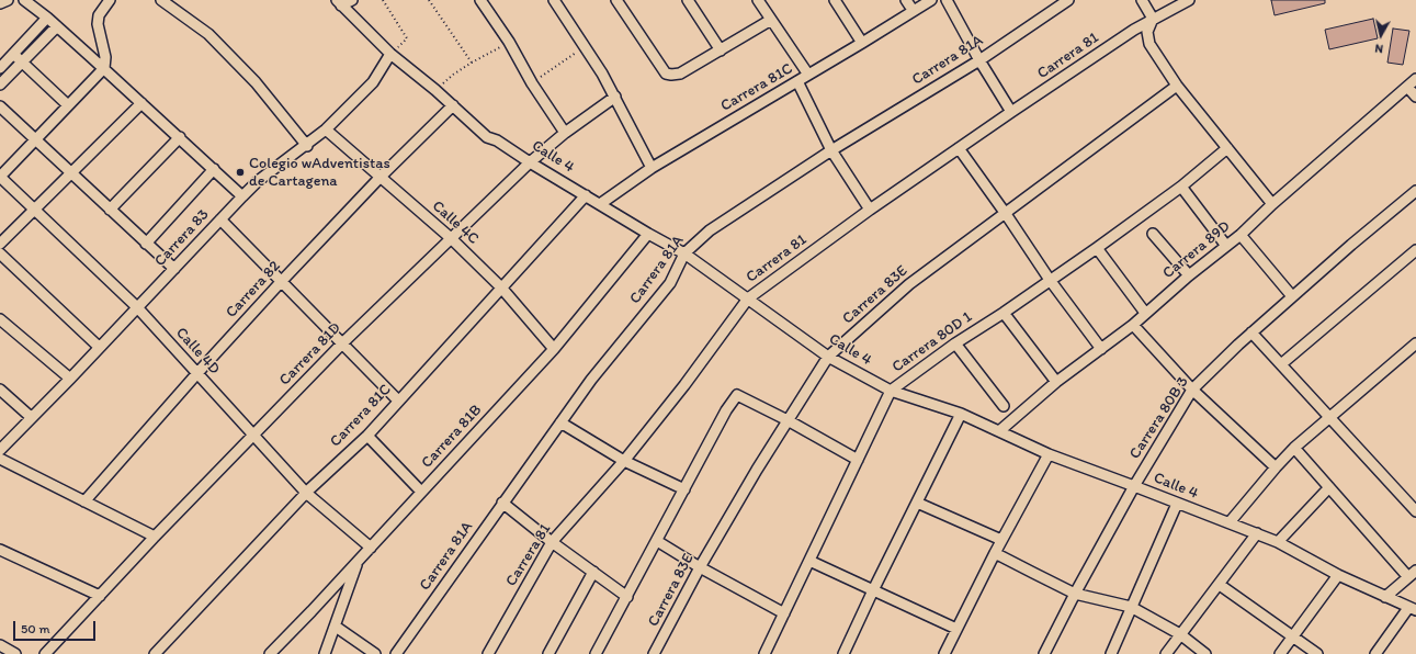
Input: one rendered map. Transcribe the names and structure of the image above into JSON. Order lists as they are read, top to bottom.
{
  "streets": {
    "street": [
      "Carrera 81",
      "Carrera 81A",
      "Carrera 81C",
      "Calle 4",
      "Calle 4C",
      "Carrera 83",
      "Carrera 89D",
      "Carrera 82",
      "Carrera 83E",
      "Carrera 80D 1",
      "Calle 4D",
      "Carrera 81D",
      "Carrera 80B 3",
      "Carrera 81B"
    ]
  },
  "crossings": [
    ["Carrera 81", "Calle 4"],
    ["Carrera 81A", "Calle 4"],
    ["Carrera 81C", "Calle 4"],
    ["Carrera 81C", "Calle 4C"],
    ["Carrera 81C", "Calle 4D"],
    ["Calle 4", "Carrera 83"],
    ["Calle 4", "Carrera 89D"],
    ["Calle 4", "Carrera 82"],
    ["Calle 4", "Carrera 83E"],
    ["Calle 4", "Carrera 80D 1"],
    ["Calle 4", "Carrera 81D"],
    ["Calle 4", "Carrera 80B 3"],
    ["Calle 4", "Carrera 81B"],
    ["Calle 4C", "Carrera 83"],
    ["Calle 4C", "Carrera 82"],
    ["Calle 4C", "Carrera 81D"],
    ["Calle 4C", "Carrera 81B"],
    ["Carrera 83", "Calle 4D"],
    ["Carrera 82", "Calle 4D"],
    ["Calle 4D", "Carrera 81D"],
    ["Calle 4D", "Carrera 81B"]
  ],
  "places": ["Colegio wAdventistas de Cartagena"],
  "scale_bar": "50 m",
  "north": "bottom"
}
